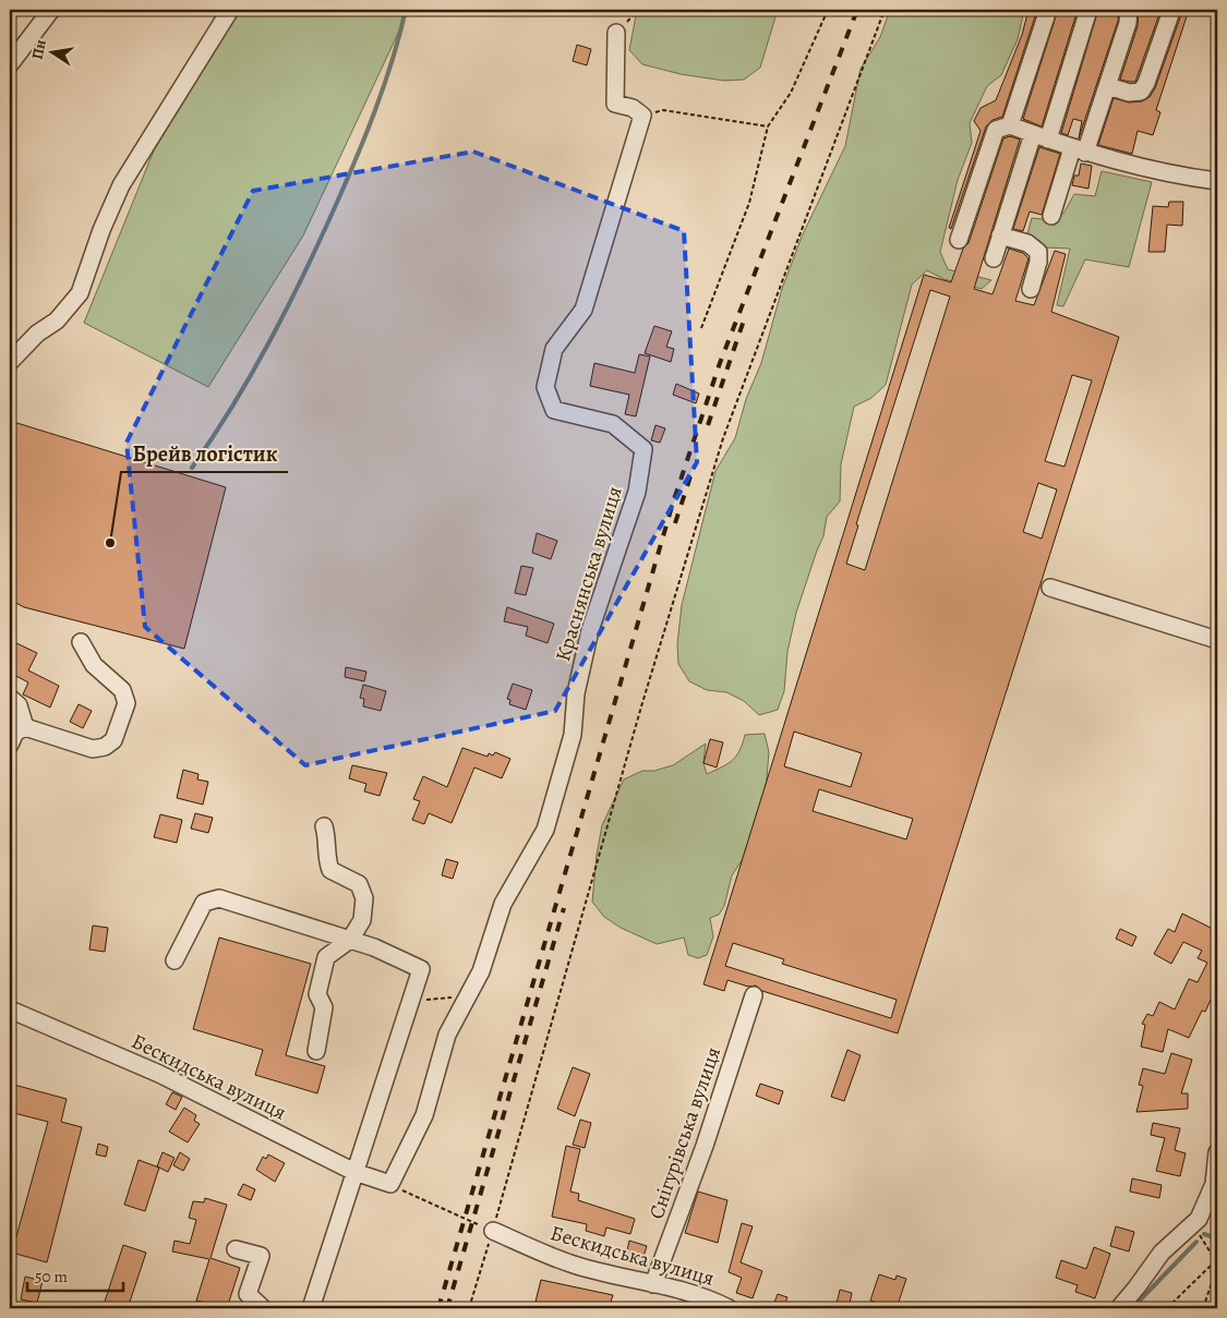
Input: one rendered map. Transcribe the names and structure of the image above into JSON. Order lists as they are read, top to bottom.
{
  "streets": {
    "street": ["Краснянська вулиця", "Бескидська вулиця", "Снігурівська вулиця"]
  },
  "crossings": [
    ["Краснянська вулиця", "Бескидська вулиця"],
    ["Бескидська вулиця", "Снігурівська вулиця"]
  ],
  "places": ["Брейв логістик"],
  "scale_bar": "50 m",
  "north": "left"
}
